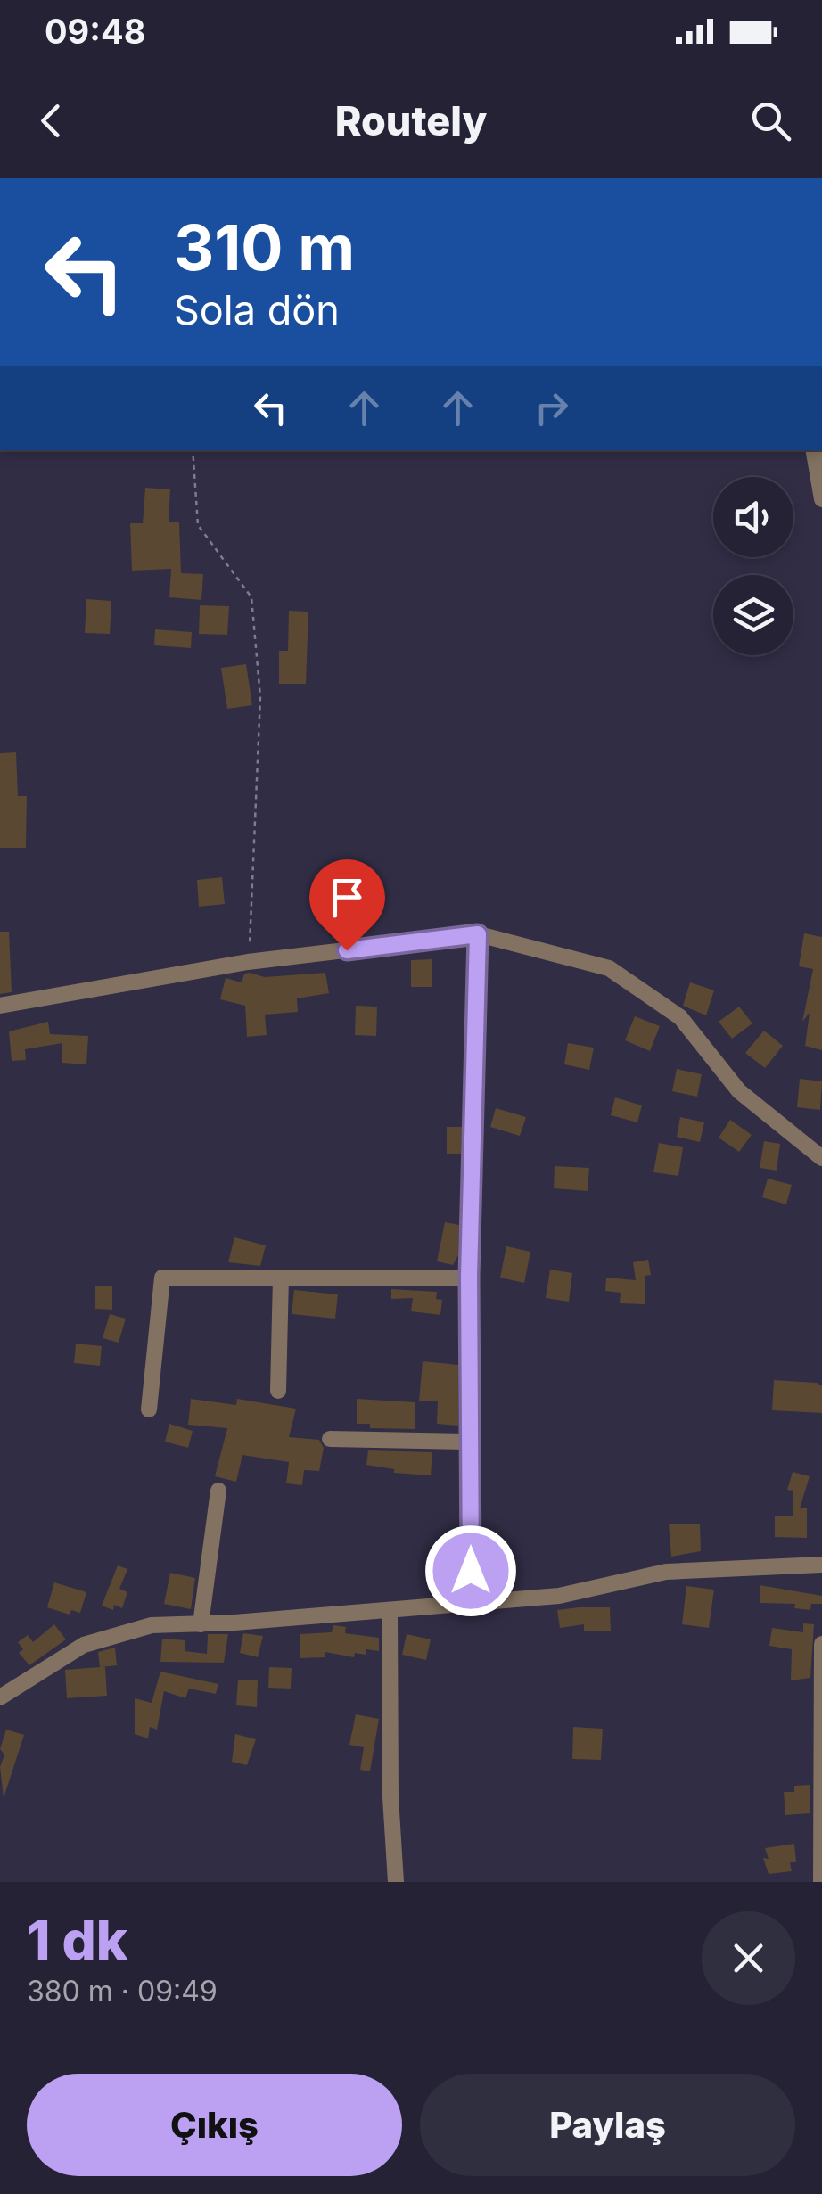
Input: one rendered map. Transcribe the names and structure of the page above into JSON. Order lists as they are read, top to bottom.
{
  "page": {
    "status": "09:48",
    "header": "Routely",
    "turn": ["310 m", "Sola dön"],
    "heading": ["1 dk", "380 m · 09:49"],
    "buttons": ["Çıkış", "Paylaş"]
  }
}
